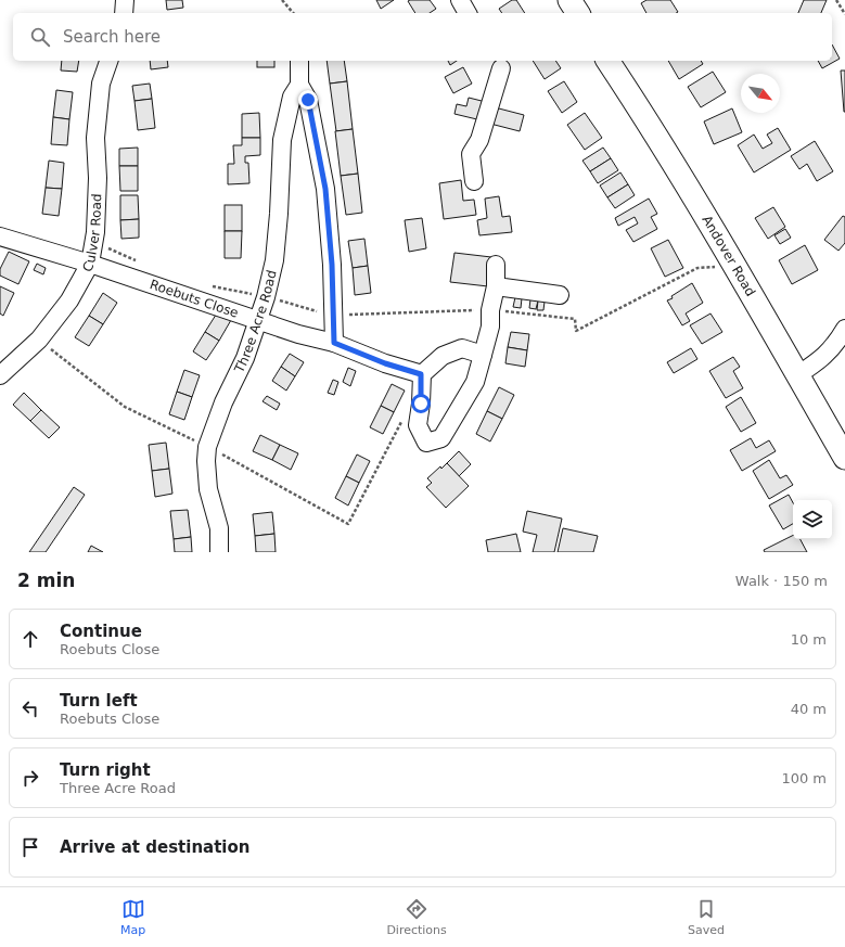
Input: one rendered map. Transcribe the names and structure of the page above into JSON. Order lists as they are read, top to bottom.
{
  "streets": {
    "main road": ["Andover Road"],
    "street": ["Culver Road", "Roebuts Close", "Three Acre Road"]
  },
  "crossings": [
    ["Culver Road", "Roebuts Close"],
    ["Roebuts Close", "Three Acre Road"]
  ],
  "north": "bottom right",
  "page": {
    "search": "Search here",
    "heading": ["2 min", "Walk · 150 m"],
    "list": [
      ["Continue", "Roebuts Close", "10 m"],
      ["Turn left", "Roebuts Close", "40 m"],
      ["Turn right", "Three Acre Road", "100 m"],
      "Arrive at destination"
    ],
    "nav": ["Map", "Directions", "Saved"]
  }
}
